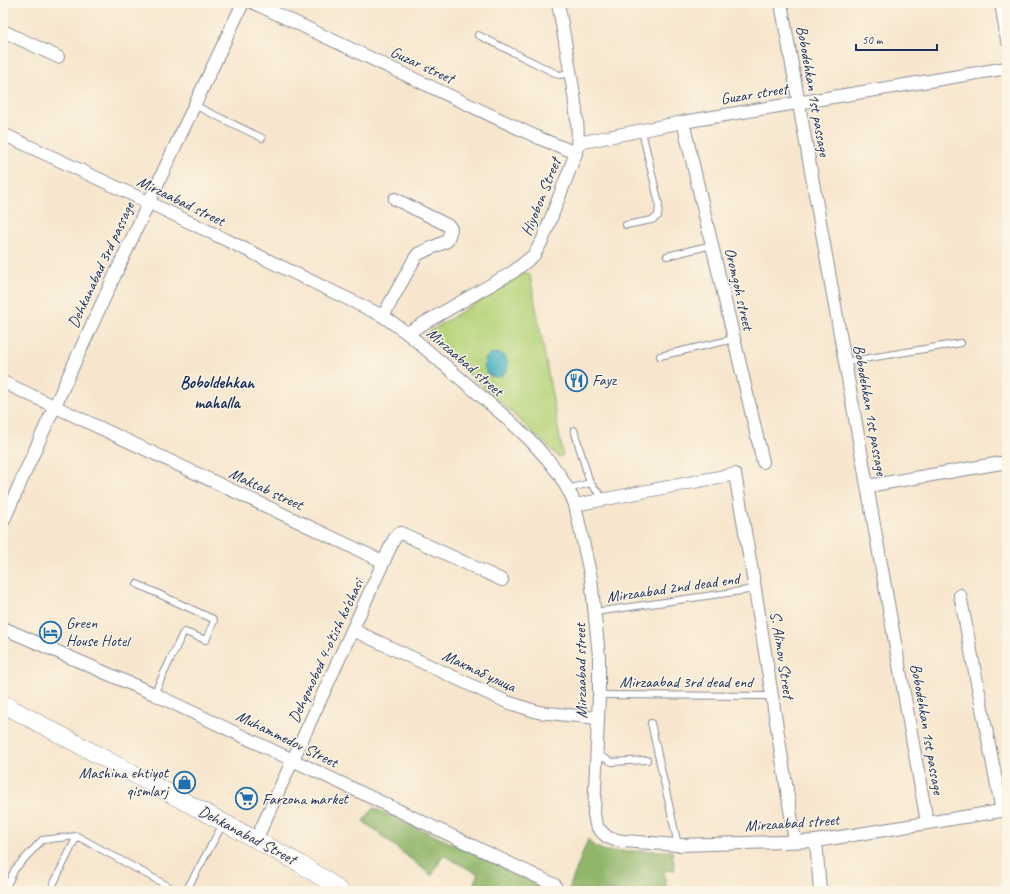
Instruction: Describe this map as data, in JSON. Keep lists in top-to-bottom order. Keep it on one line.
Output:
{"streets":{"main road":["Dehkаnabad Street"],"street":["Guzar street","Bobodehkan 1st passage","Hiyobon Street","Mirzaаbаd street","Dehkanabad 3rd passage","Oromgoh street","Maktab street","Dehqonobod 4-o'tish ko'chasi","S. Alimov Street","Мактаб улица","Muhammedov Street","Mirzaabad street"],"lane":["Mirzaabad 2nd dead end","Mirzaаbаd 3rd dead end"]},"crossings":[["Guzar street","Bobodehkan 1st passage"],["Guzar street","Hiyobon Street"],["Guzar street","Oromgoh street"],["Bobodehkan 1st passage","Mirzaabad street"],["Hiyobon Street","Mirzaаbаd street"],["Mirzaаbаd street","Dehkanabad 3rd passage"],["Mirzaаbаd street","Mirzaabad 2nd dead end"],["Mirzaаbаd street","Мактаб улица"],["Mirzaаbаd street","Mirzaаbаd 3rd dead end"],["Mirzaаbаd street","Mirzaabad street"],["Dehkanabad 3rd passage","Maktab street"],["Maktab street","Dehqonobod 4-o'tish ko'chasi"],["Mirzaabad 2nd dead end","S. Alimov Street"],["Dehqonobod 4-o'tish ko'chasi","Мактаб улица"],["Dehqonobod 4-o'tish ko'chasi","Muhammedov Street"],["Dehqonobod 4-o'tish ko'chasi","Dehkаnabad Street"],["S. Alimov Street","Mirzaаbаd 3rd dead end"],["S. Alimov Street","Mirzaabad street"]],"districts":["Boboldehkan mahalla"],"places":{"restaurant":["Fayz"],"hotel":["Green House Hotel"],"shop":["Mashina ehtiyot qismlarj"],"supermarket":["Farzona market"]},"scale_bar":"50 m"}
